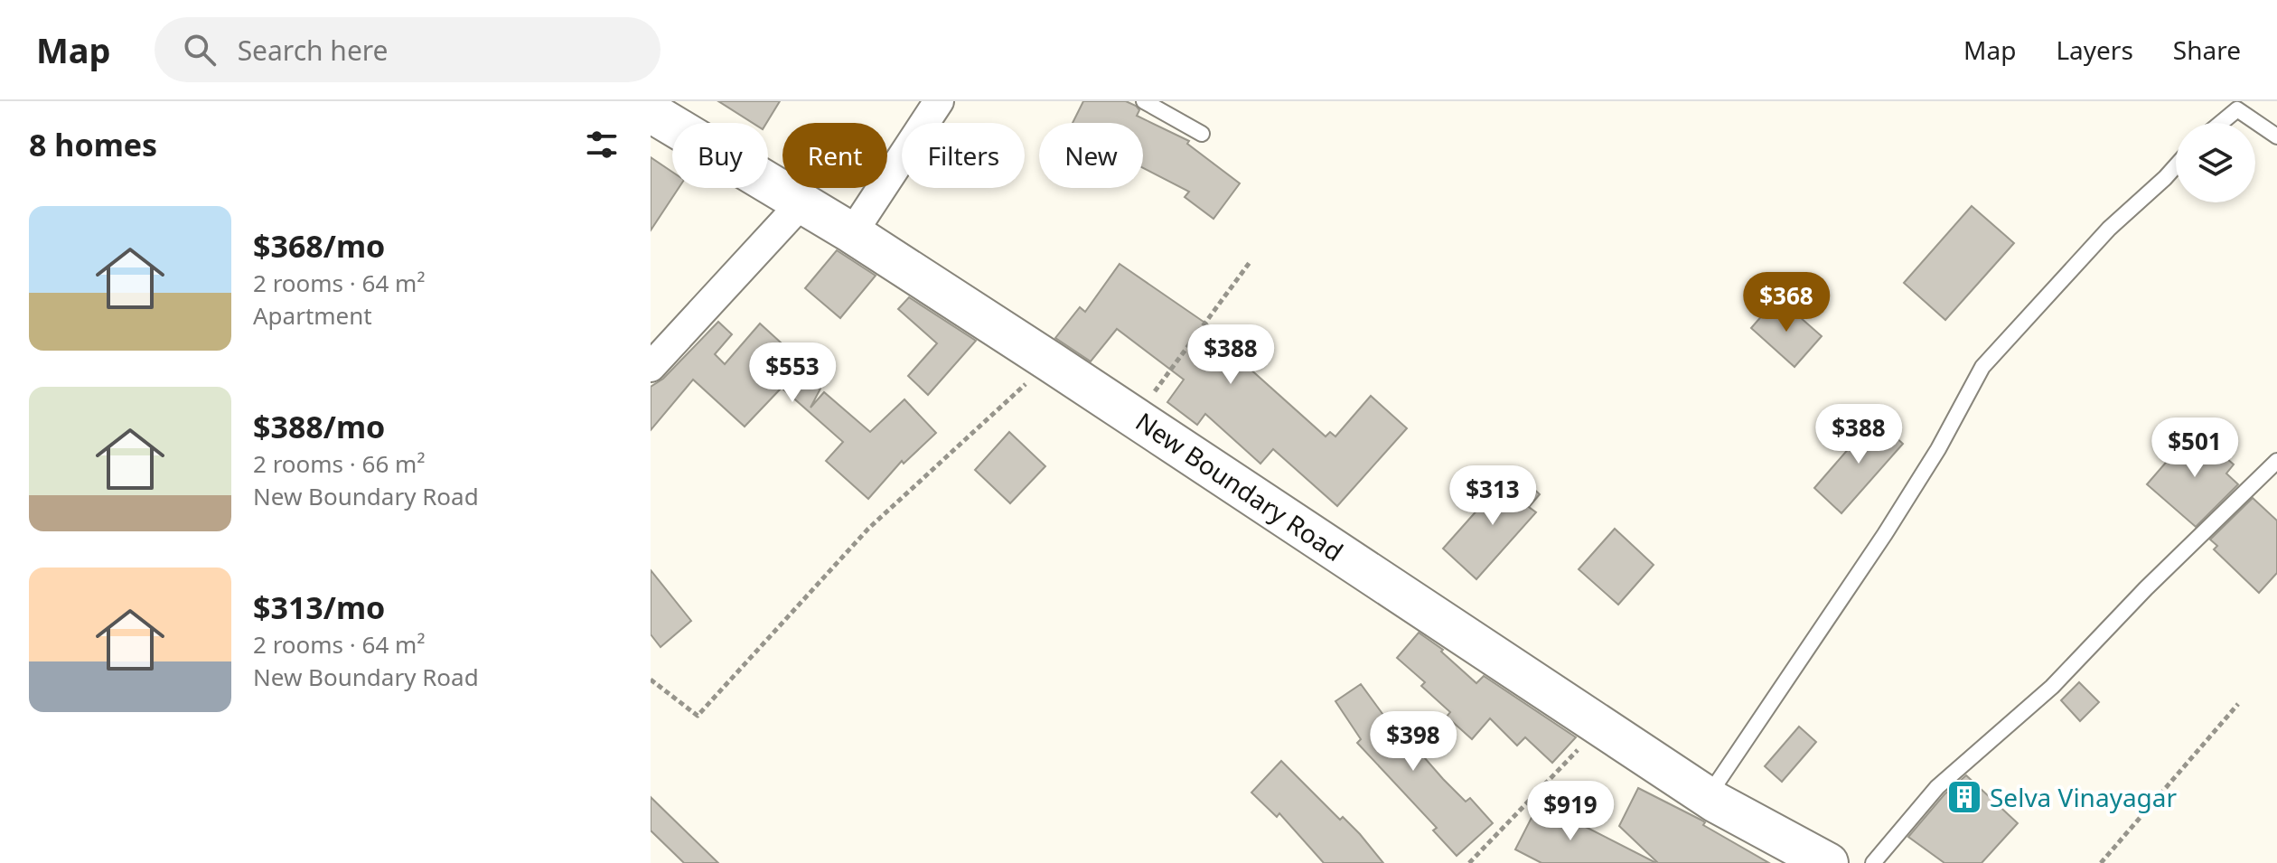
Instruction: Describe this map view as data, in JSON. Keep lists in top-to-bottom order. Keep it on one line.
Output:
{"streets":{"main road":["New Boundary Road"]},"places":{"building":["Selva Vinayagar"]},"page":{"header":"Map","search":"Search here","nav":["Map","Layers","Share"],"heading":"8 homes","chip":["Buy","Rent","Filters","New"],"list":[{"name":"$368/mo","note":"2 rooms · 64 m² · Apartment"},{"name":"$388/mo","note":"2 rooms · 66 m² · New Boundary Road"},{"name":"$313/mo","note":"2 rooms · 64 m² · New Boundary Road"}],"price":["$368","$388","$553","$388","$501","$313","$398","$919"]}}
